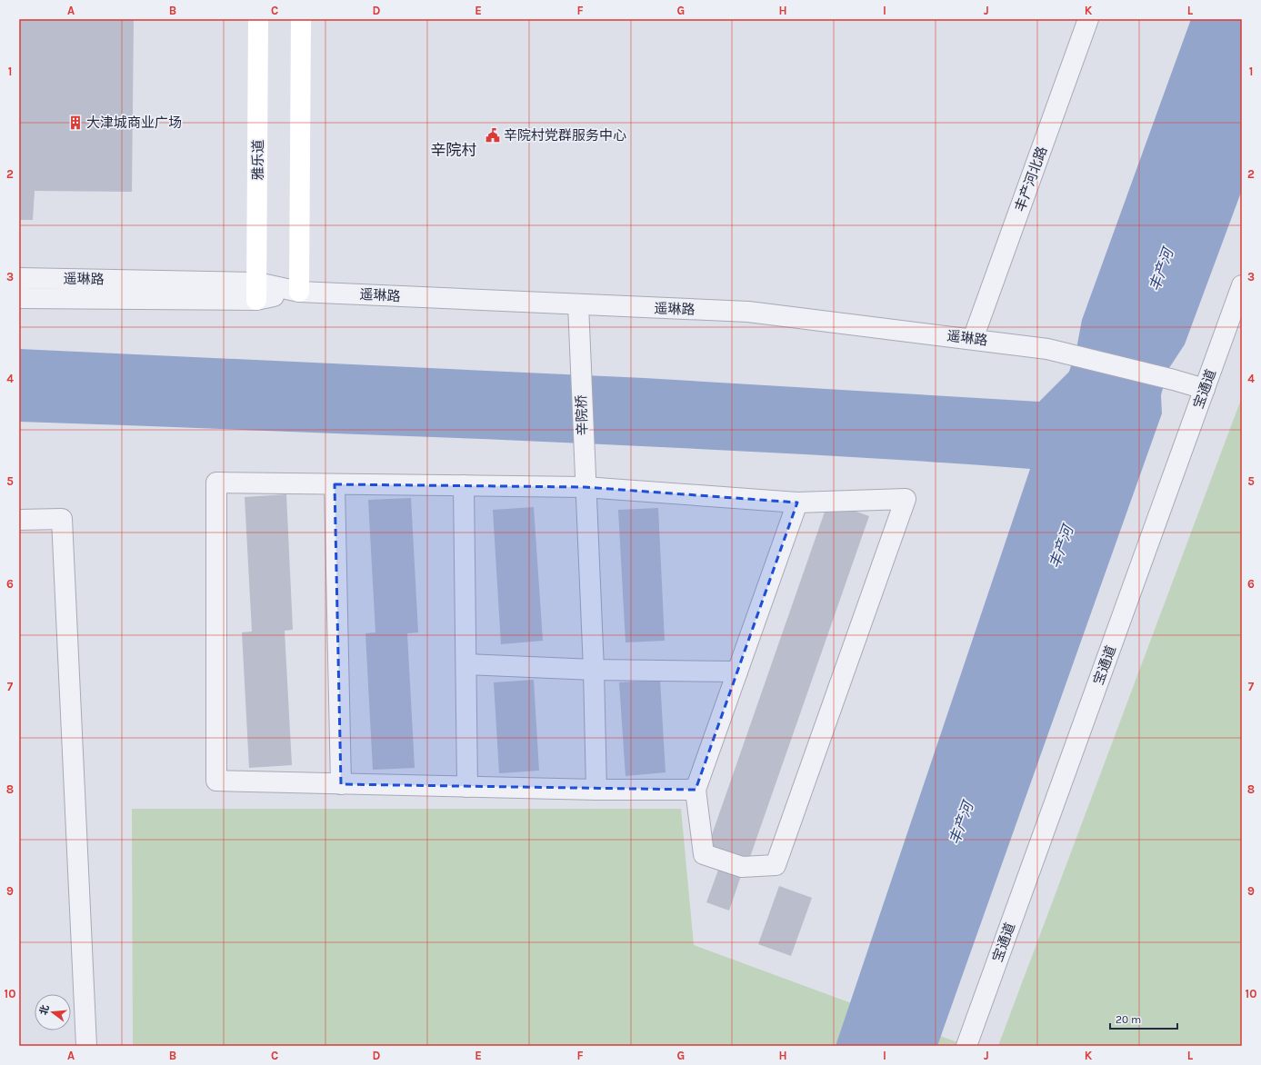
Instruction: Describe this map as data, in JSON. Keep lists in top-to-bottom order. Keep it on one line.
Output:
{"streets":{"main road":["雅乐道"],"street":["丰产河北路","遥琳路","宝通道","辛院桥"]},"crossings":[["雅乐道","遥琳路"],["丰产河北路","遥琳路"],["遥琳路","宝通道"],["遥琳路","辛院桥"]],"districts":["辛院村"],"water":["丰产河"],"places":{"building":["大津城商业广场"],"public building":["辛院村党群服务中心"]},"scale_bar":"20 m","north":"left","grid":{"columns":["A","B","C","D","E","F","G","H","I","J","K","L"],"rows":["1","2","3","4","5","6","7","8","9","10"]}}
